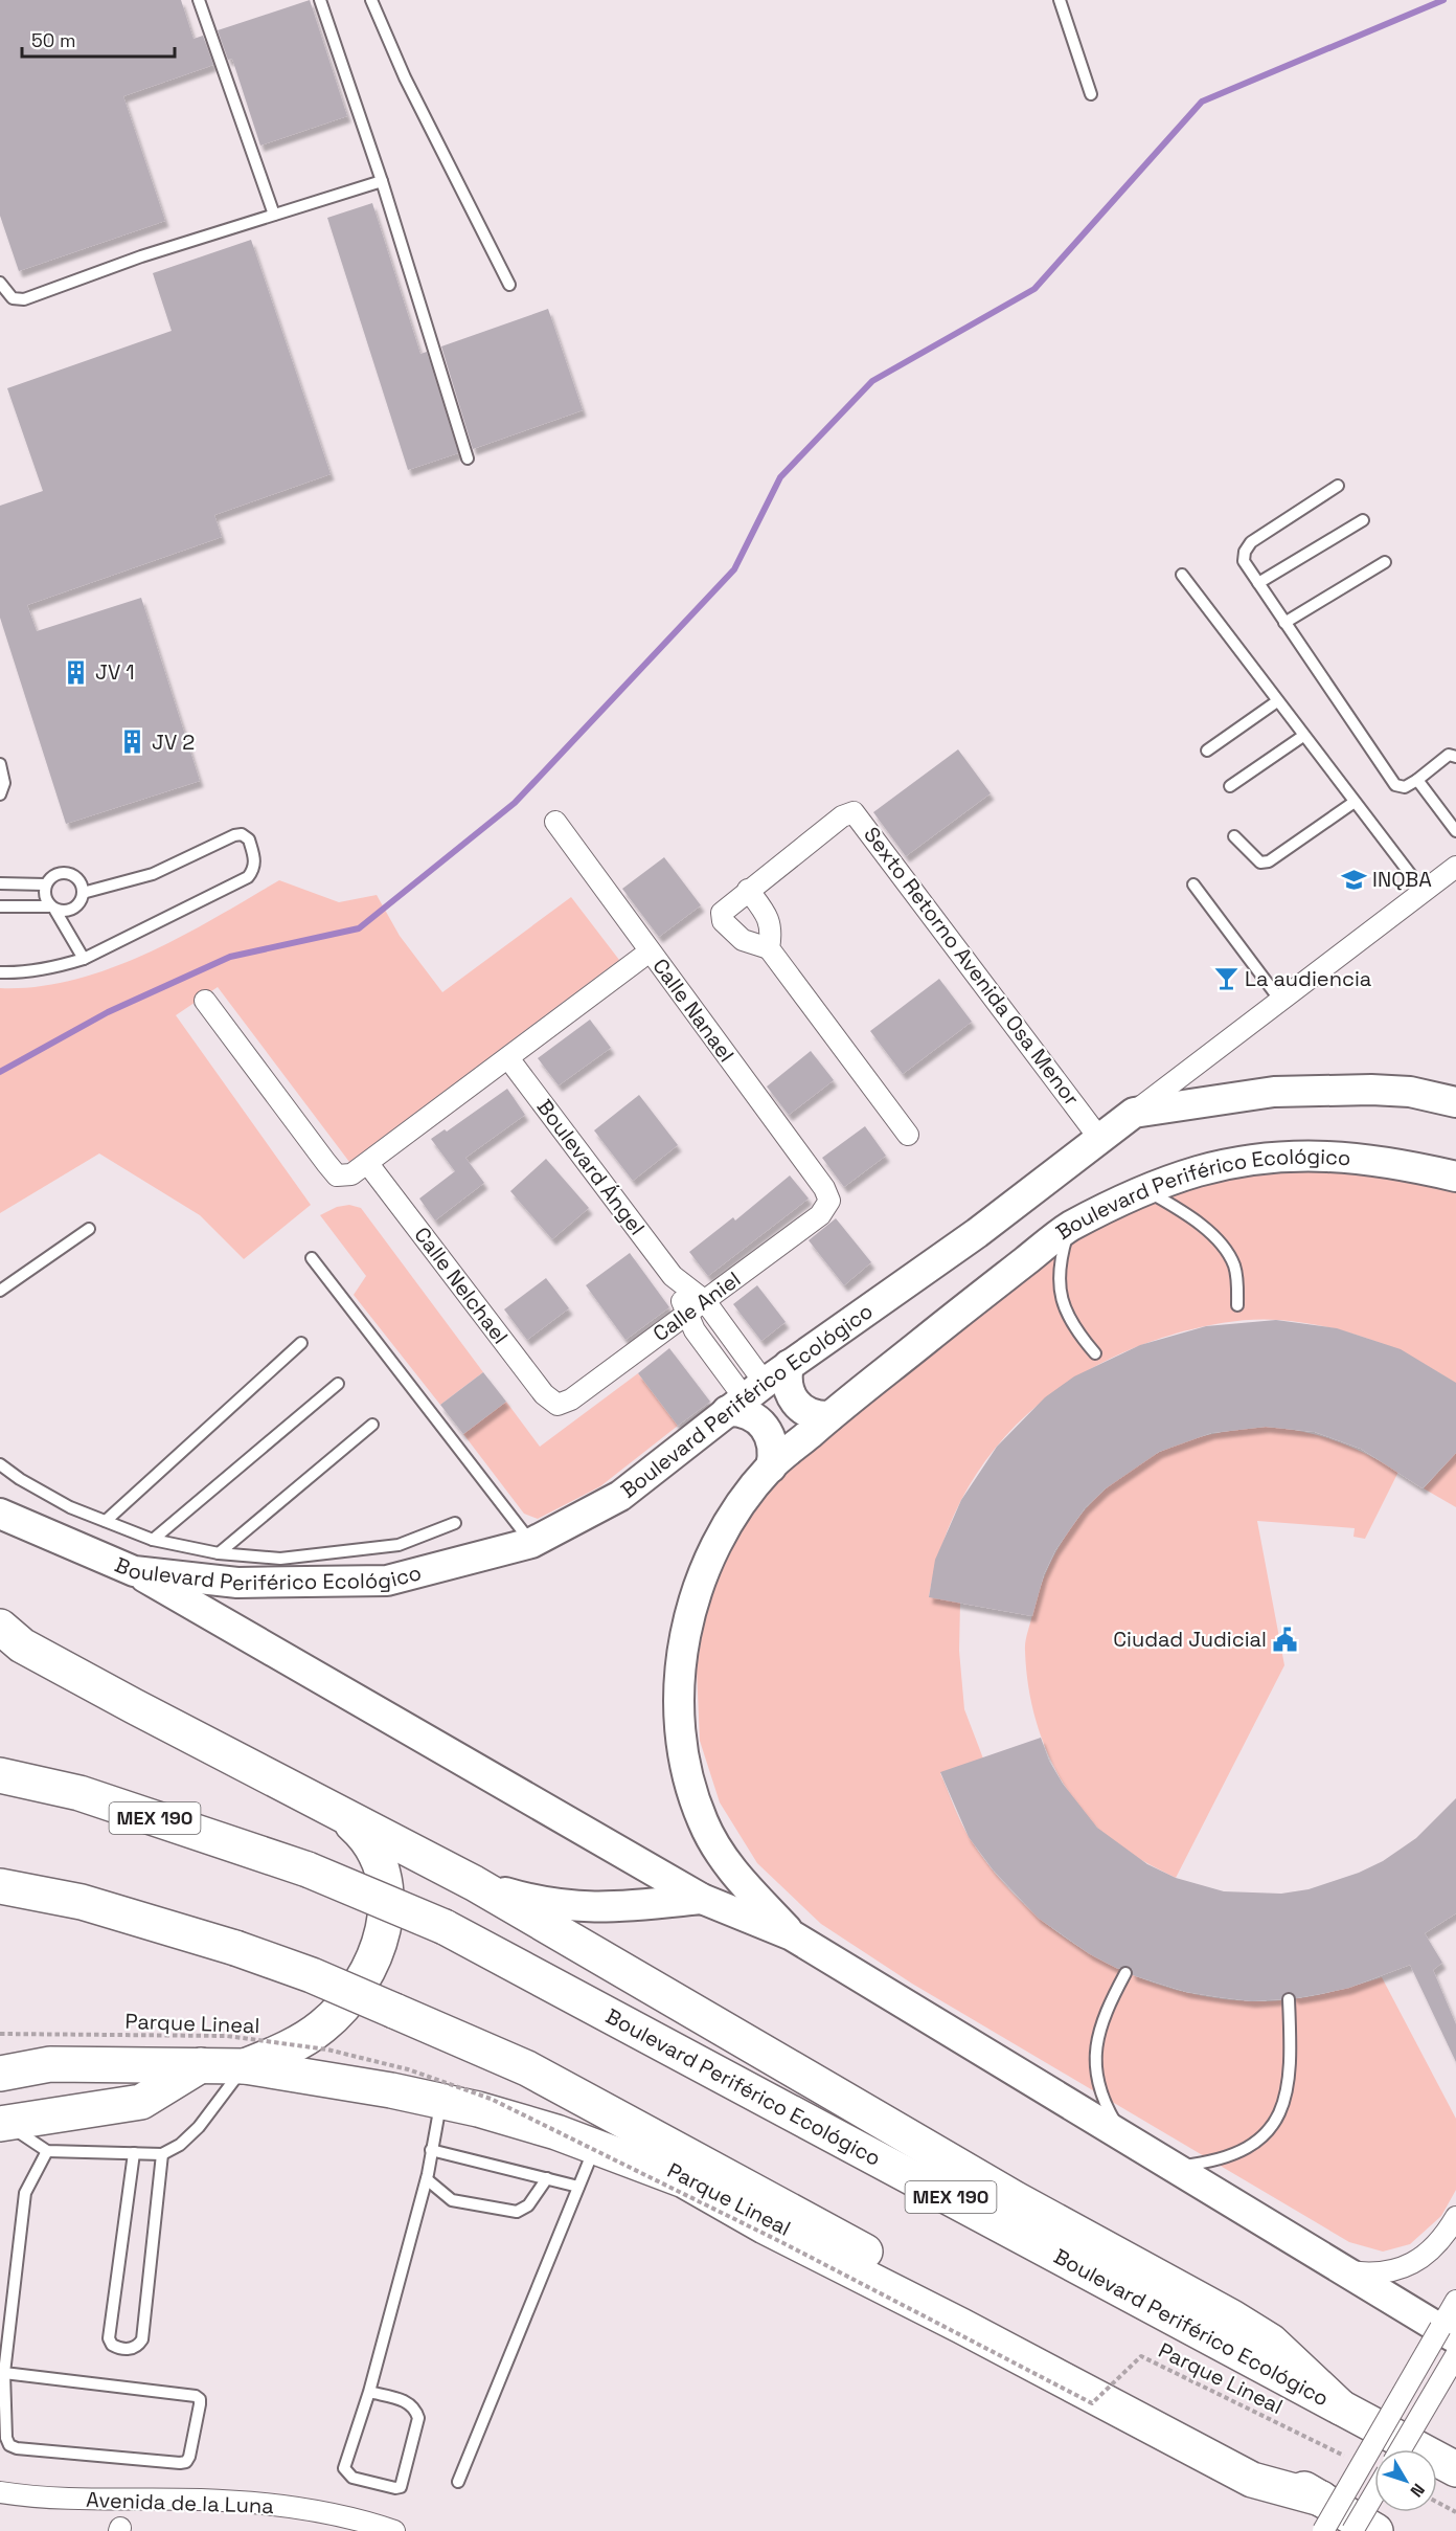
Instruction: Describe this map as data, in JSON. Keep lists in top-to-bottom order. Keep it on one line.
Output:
{"streets":{"highway":["Boulevard Periférico Ecológico","MEX 190"],"street":["Sexto Retorno Avenida Osa Menor","Calle Nanael","Boulevard Ángel","Calle Nelchael","Calle Aniel","Avenida de la Luna"],"path":["Parque Lineal"]},"crossings":[["Sexto Retorno Avenida Osa Menor","Boulevard Periférico Ecológico"],["Calle Nanael","Calle Aniel"],["Boulevard Ángel","Boulevard Periférico Ecológico"],["Boulevard Ángel","Calle Aniel"],["Calle Nelchael","Calle Aniel"]],"places":{"building":["JV 1","JV 2"],"school or university":["INQBA"],"bar":["La audiencia"],"public building":["Ciudad Judicial"]},"scale_bar":"50 m","north":"bottom right"}
